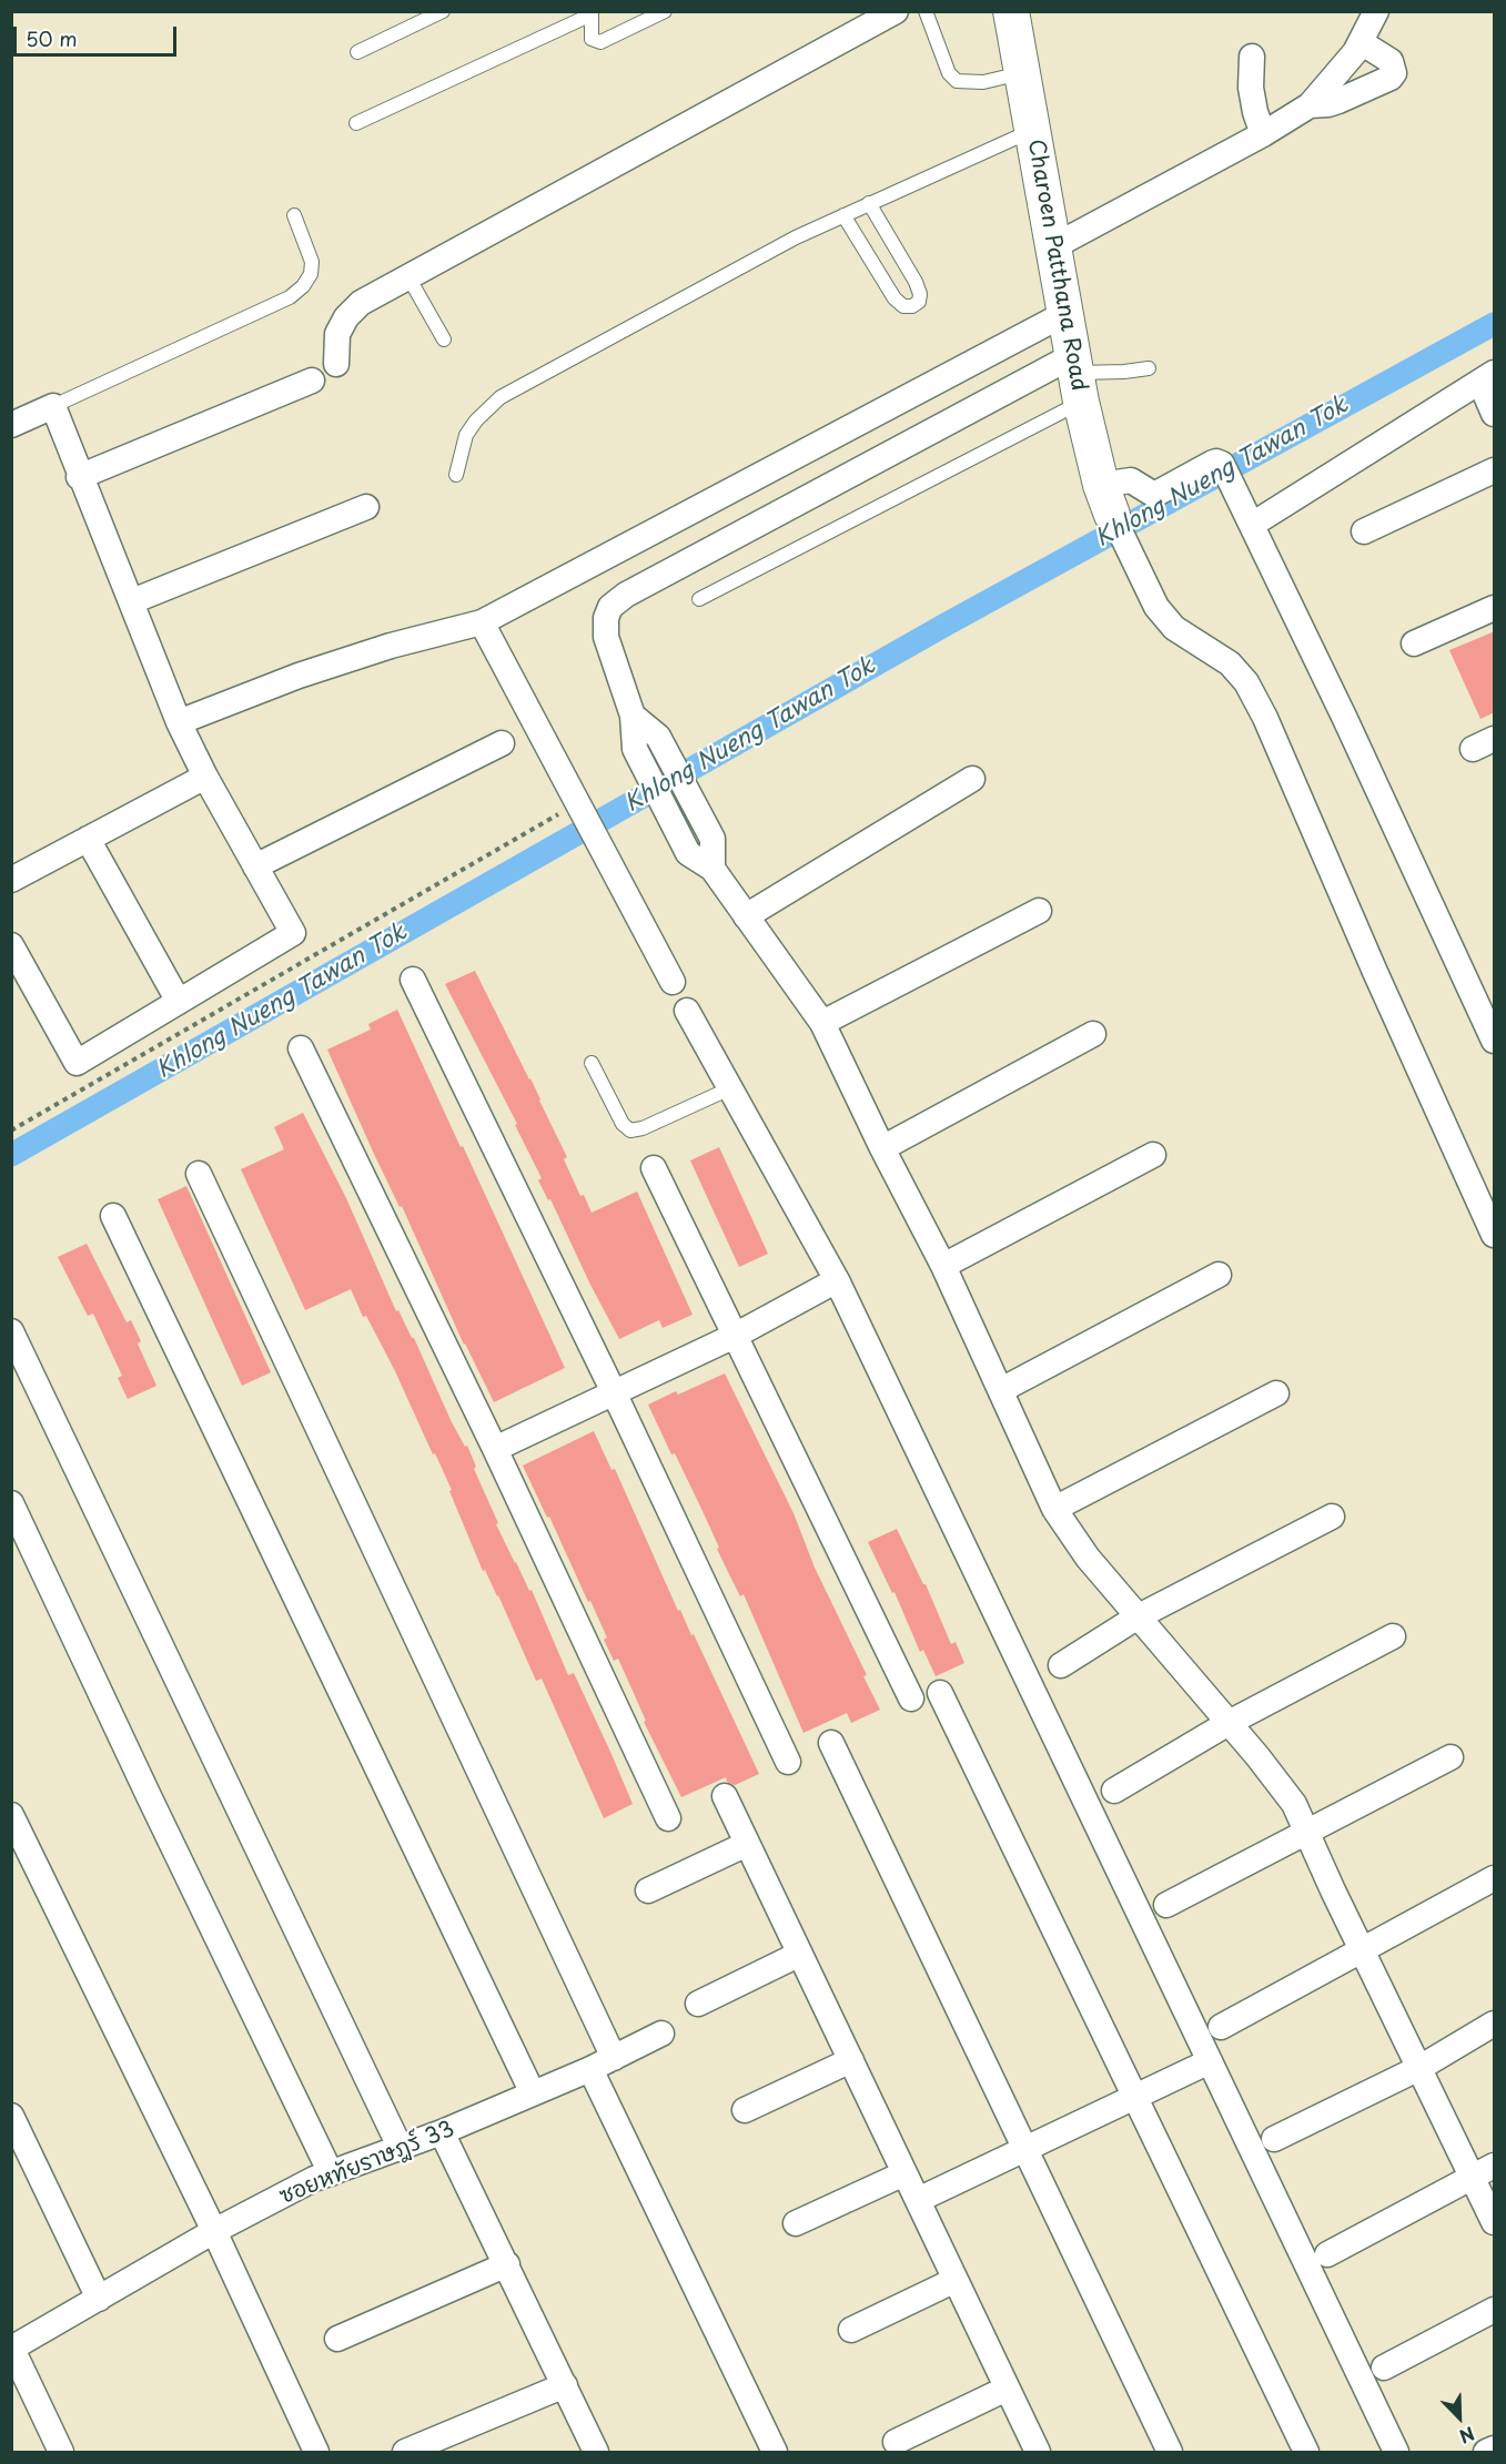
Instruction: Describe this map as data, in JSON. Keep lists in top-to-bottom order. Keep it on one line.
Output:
{"streets":{"street":["Charoen Patthana Road","ซอยหทัยราษฎร์ 33"]},"water":["Khlong Nueng Tawan Tok"],"scale_bar":"50 m","north":"bottom right"}
